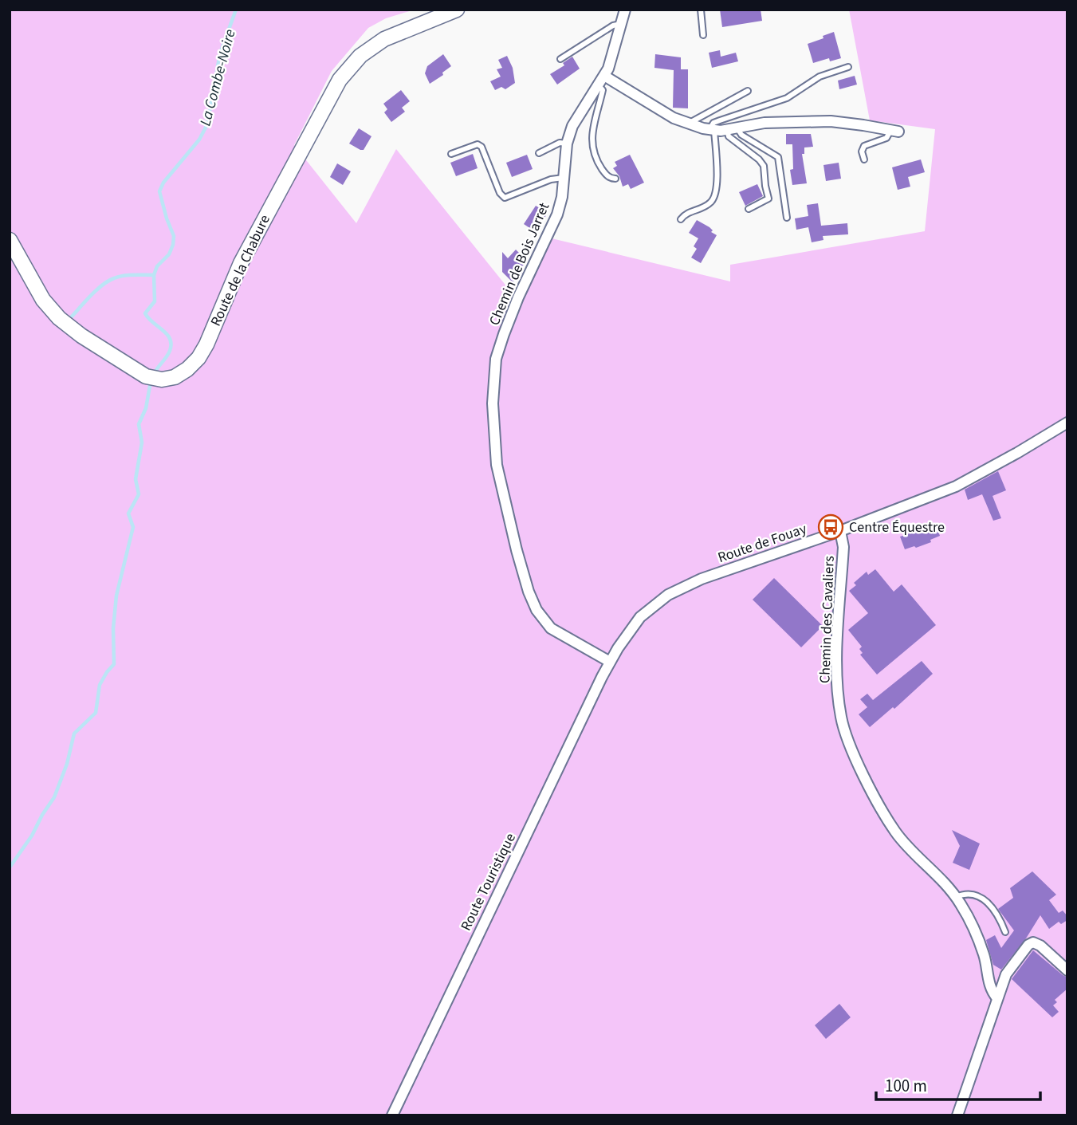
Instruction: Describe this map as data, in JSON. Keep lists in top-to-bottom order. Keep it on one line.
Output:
{"streets":{"main road":["Route de la Chabure"],"street":["Chemin de Bois Jarret","Route de Fouay","Chemin des Cavaliers","Route Touristique"]},"crossings":[["Chemin de Bois Jarret","Route de Fouay"],["Chemin de Bois Jarret","Route Touristique"],["Route de Fouay","Chemin des Cavaliers"],["Route de Fouay","Route Touristique"]],"water":["La Combe-Noire"],"places":{"bus stop":["Centre Équestre"]},"scale_bar":"100 m"}
